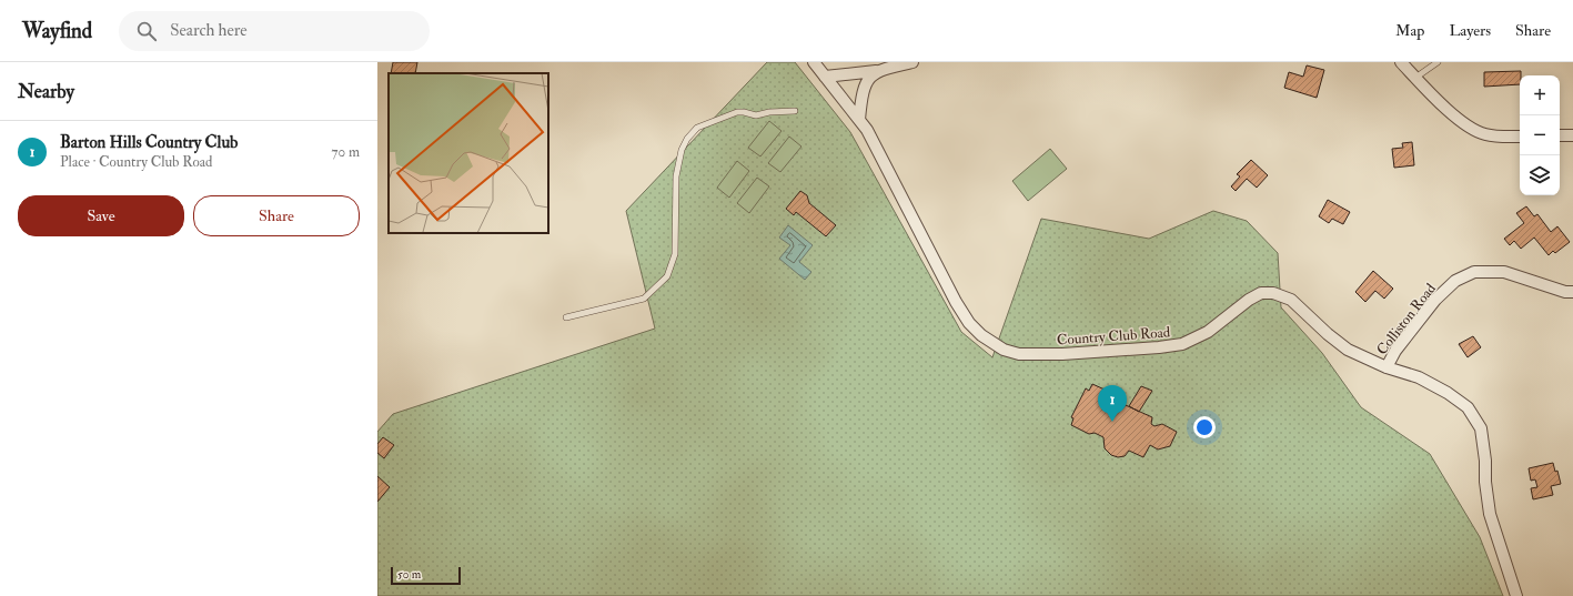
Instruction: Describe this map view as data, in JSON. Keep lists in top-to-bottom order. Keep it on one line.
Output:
{"streets":{"street":["Colliston Road","Country Club Road"]},"crossings":[["Colliston Road","Country Club Road"]],"scale_bar":"50 m","page":{"header":"Wayfind","search":"Search here","nav":["Map","Layers","Share"],"heading":"Nearby","map_buttons":["+","−"],"list":[{"mark":"1","name":"Barton Hills Country Club","note":"Place · Country Club Road","value":"70 m"}],"buttons":["Save","Share"],"pins":"1","scale":"50 m"}}
